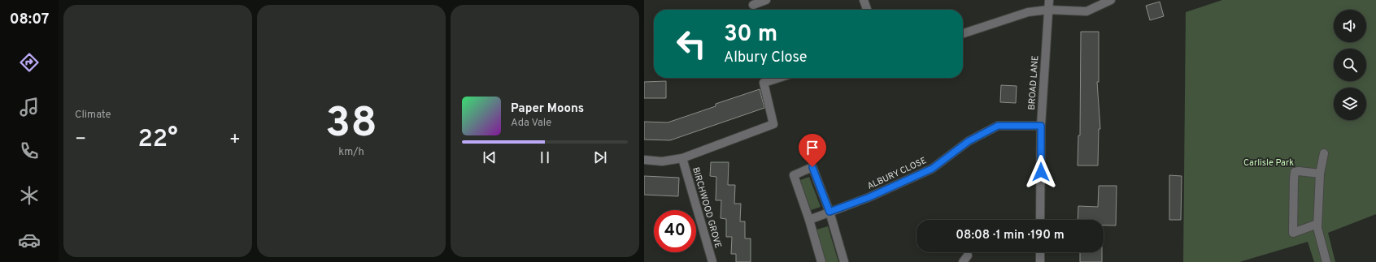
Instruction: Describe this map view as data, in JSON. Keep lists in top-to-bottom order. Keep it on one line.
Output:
{"streets":{"street":["BROAD LANE","ALBURY CLOSE","BIRCHWOOD GROVE"]},"crossings":[["BROAD LANE","ALBURY CLOSE"]],"parks":["Carlisle Park"],"page":{"tabs":"08:07","tile":["Climate",["38","km/h"]],"turn":["30 m","Albury Close"],"song":["Paper Moons","Ada Vale"],"heat":["−","22°","+"],"limit":"40","trip":"08:08 · 1 min · 190 m"}}
